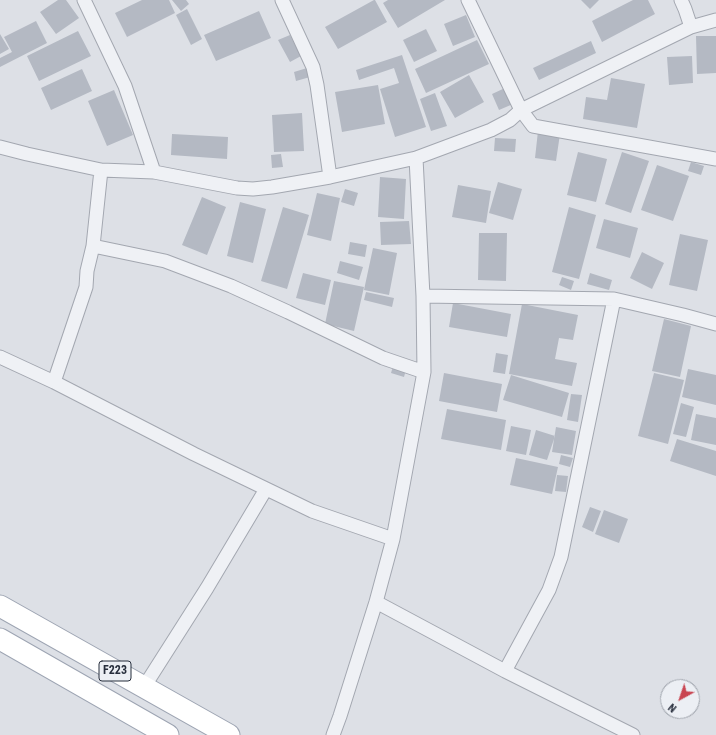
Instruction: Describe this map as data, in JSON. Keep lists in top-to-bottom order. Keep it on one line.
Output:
{"streets":{"main road":["F223"]},"north":"bottom left"}
